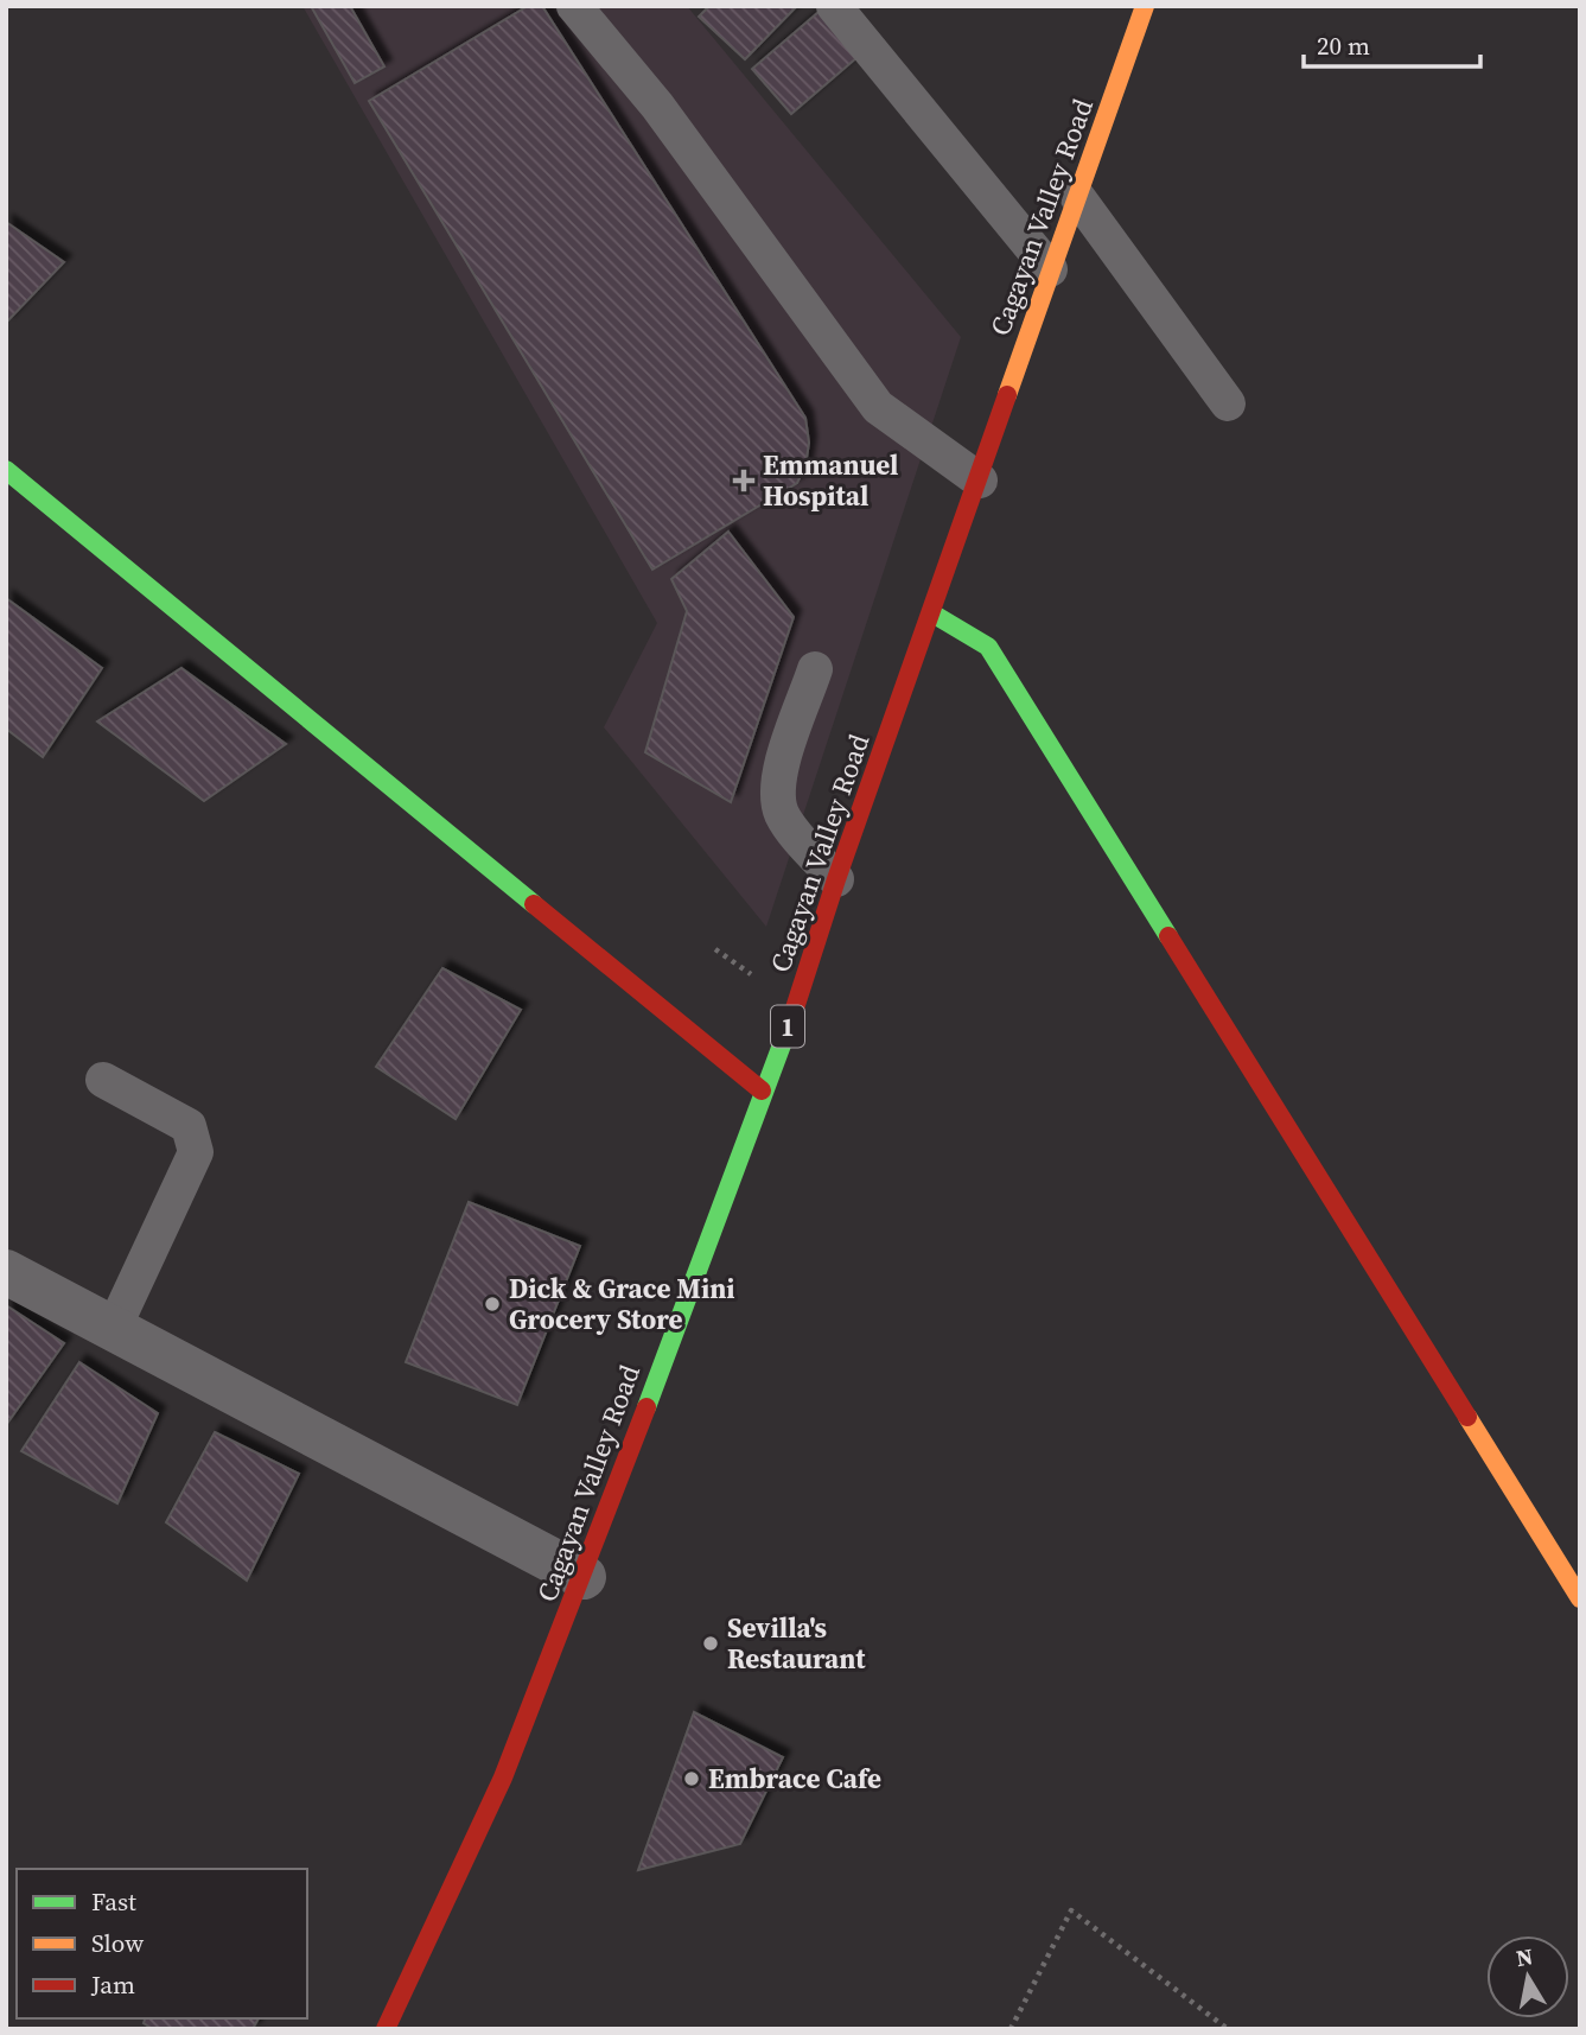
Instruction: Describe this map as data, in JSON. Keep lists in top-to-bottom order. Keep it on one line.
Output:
{"streets":{"main road":["Cagayan Valley Road","1"]},"places":{"health":["Emmanuel Hospital"],"other":["Dick & Grace Mini Grocery Store","Sevilla's Restaurant","Embrace Cafe"]},"legend":["Fast","Slow","Jam"],"scale_bar":"20 m","north":"top"}
